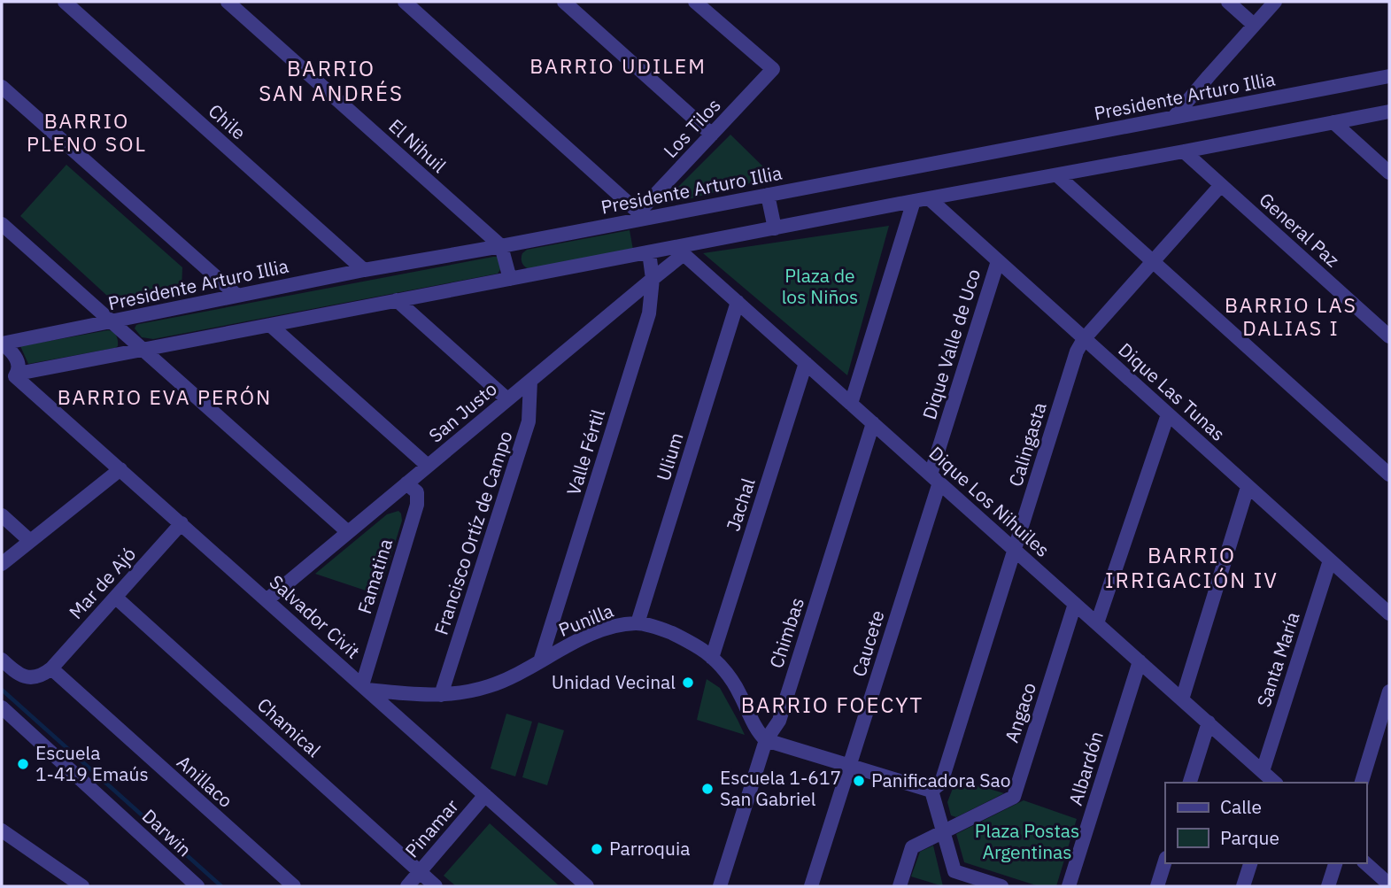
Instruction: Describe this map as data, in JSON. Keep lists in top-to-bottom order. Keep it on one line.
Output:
{"streets":{"street":["Presidente Arturo Illia","Chile","Los Tilos","El Nihuil","General Paz","Dique Valle de Uco","Dique Las Tunas","San Justo","Calingasta","Valle Fértil","Ulium","Dique Los Nihuiles","Jachal","Francisco Ortíz de Campo","Famatina","Mar de Ajó","Salvador Civit","Punilla","Chimbas","Caucete","Santa María","Angaco","Chamical","Albardón","Anillaco","Pinamar","Darwin"]},"crossings":[["Presidente Arturo Illia","Chile"],["Presidente Arturo Illia","Los Tilos"],["Presidente Arturo Illia","El Nihuil"],["General Paz","Calingasta"],["Dique Valle de Uco","Dique Las Tunas"],["Dique Valle de Uco","Dique Los Nihuiles"],["Dique Valle de Uco","Caucete"],["Dique Las Tunas","Calingasta"],["Dique Las Tunas","Santa María"],["San Justo","Valle Fértil"],["San Justo","Dique Los Nihuiles"],["San Justo","Francisco Ortíz de Campo"],["San Justo","Famatina"],["San Justo","Salvador Civit"],["Calingasta","Dique Los Nihuiles"],["Valle Fértil","Punilla"],["Ulium","Dique Los Nihuiles"],["Ulium","Punilla"],["Dique Los Nihuiles","Jachal"],["Dique Los Nihuiles","Chimbas"],["Dique Los Nihuiles","Caucete"],["Dique Los Nihuiles","Santa María"],["Dique Los Nihuiles","Angaco"],["Dique Los Nihuiles","Albardón"],["Jachal","Punilla"],["Francisco Ortíz de Campo","Punilla"],["Famatina","Salvador Civit"],["Famatina","Punilla"],["Mar de Ajó","Salvador Civit"],["Mar de Ajó","Chamical"],["Mar de Ajó","Anillaco"],["Salvador Civit","Punilla"],["Salvador Civit","Pinamar"],["Punilla","Chimbas"],["Chamical","Pinamar"]],"districts":["BARRIO UDILEM","BARRIO SAN ANDRÉS","BARRIO PLENO SOL","BARRIO LAS DALIAS I","BARRIO EVA PERÓN","BARRIO IRRIGACIÓN IV","BARRIO FOECYT"],"parks":["Plaza de los Niños","Plaza Postas Argentinas"],"places":["Unidad Vecinal","Escuela 1-419 Emaús","Panificadora Sao","Escuela 1-617 San Gabriel","Parroquia"],"legend":["Calle","Parque"]}
